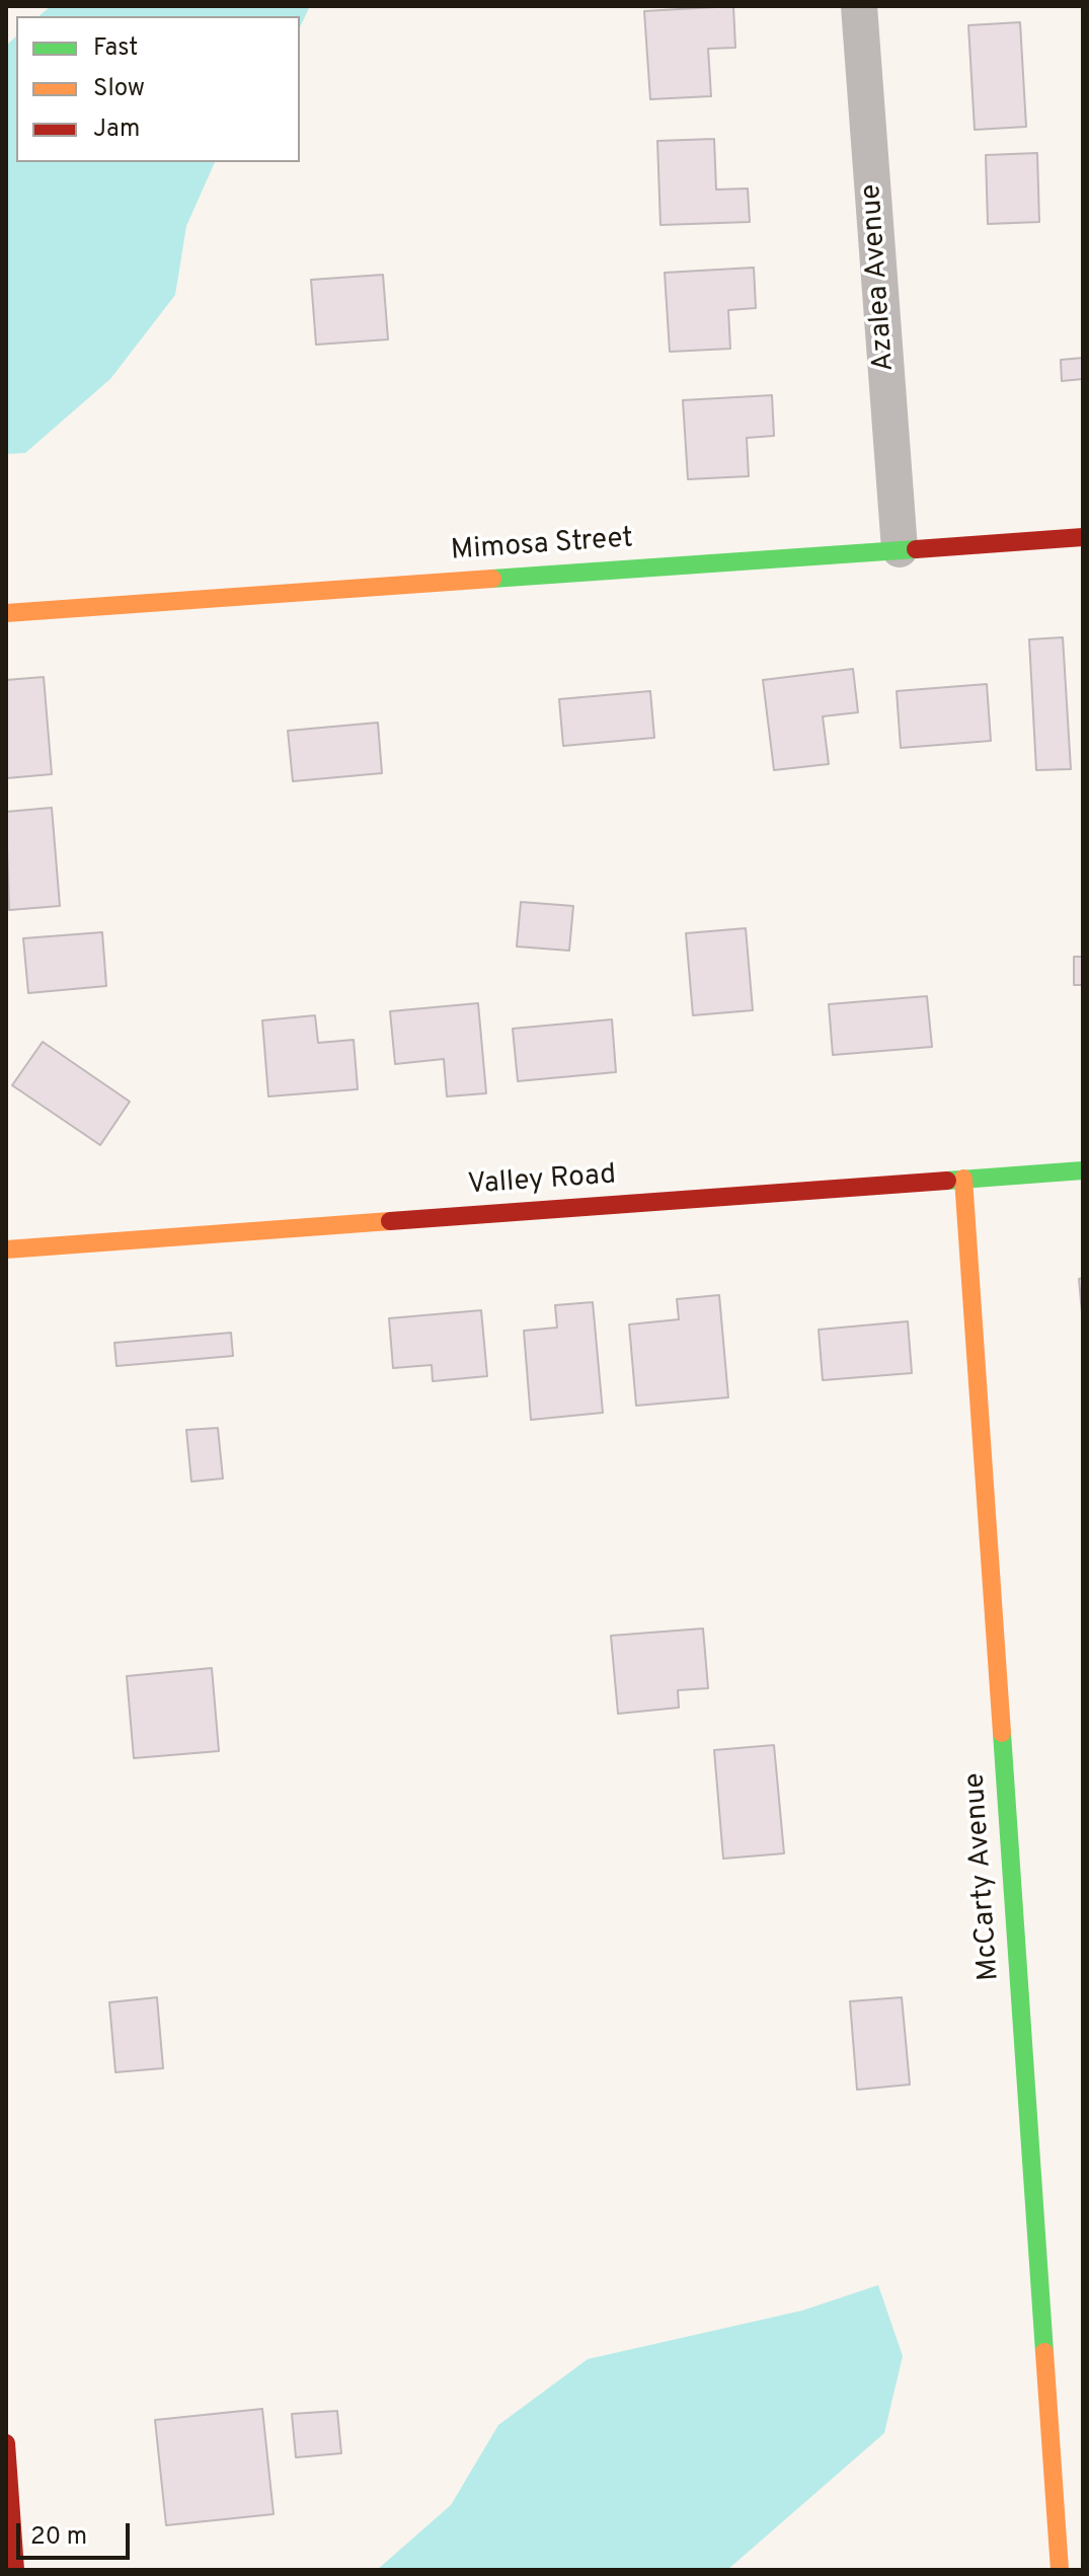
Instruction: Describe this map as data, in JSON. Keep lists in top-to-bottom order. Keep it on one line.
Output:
{"streets":{"street":["Azalea Avenue","Mimosa Street","Valley Road","McCarty Avenue"]},"crossings":[["Azalea Avenue","Mimosa Street"],["Valley Road","McCarty Avenue"]],"legend":["Fast","Slow","Jam"],"scale_bar":"20 m"}
